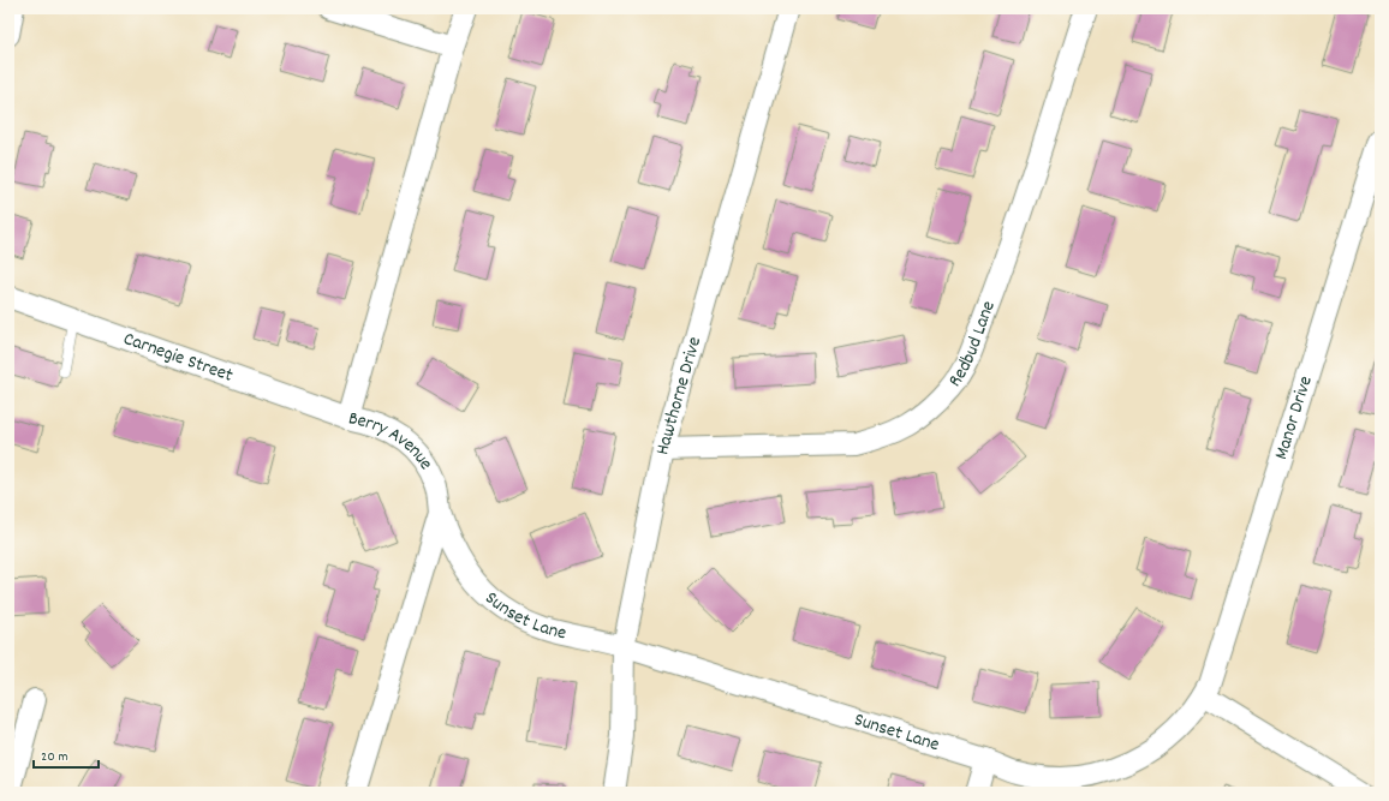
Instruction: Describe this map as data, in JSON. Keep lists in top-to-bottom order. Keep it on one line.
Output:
{"streets":{"street":["Redbud Lane","Carnegie Street","Hawthorne Drive","Manor Drive","Berry Avenue","Sunset Lane"]},"crossings":[["Redbud Lane","Hawthorne Drive"],["Carnegie Street","Berry Avenue"],["Hawthorne Drive","Sunset Lane"],["Manor Drive","Sunset Lane"],["Berry Avenue","Sunset Lane"]],"scale_bar":"20 m"}
